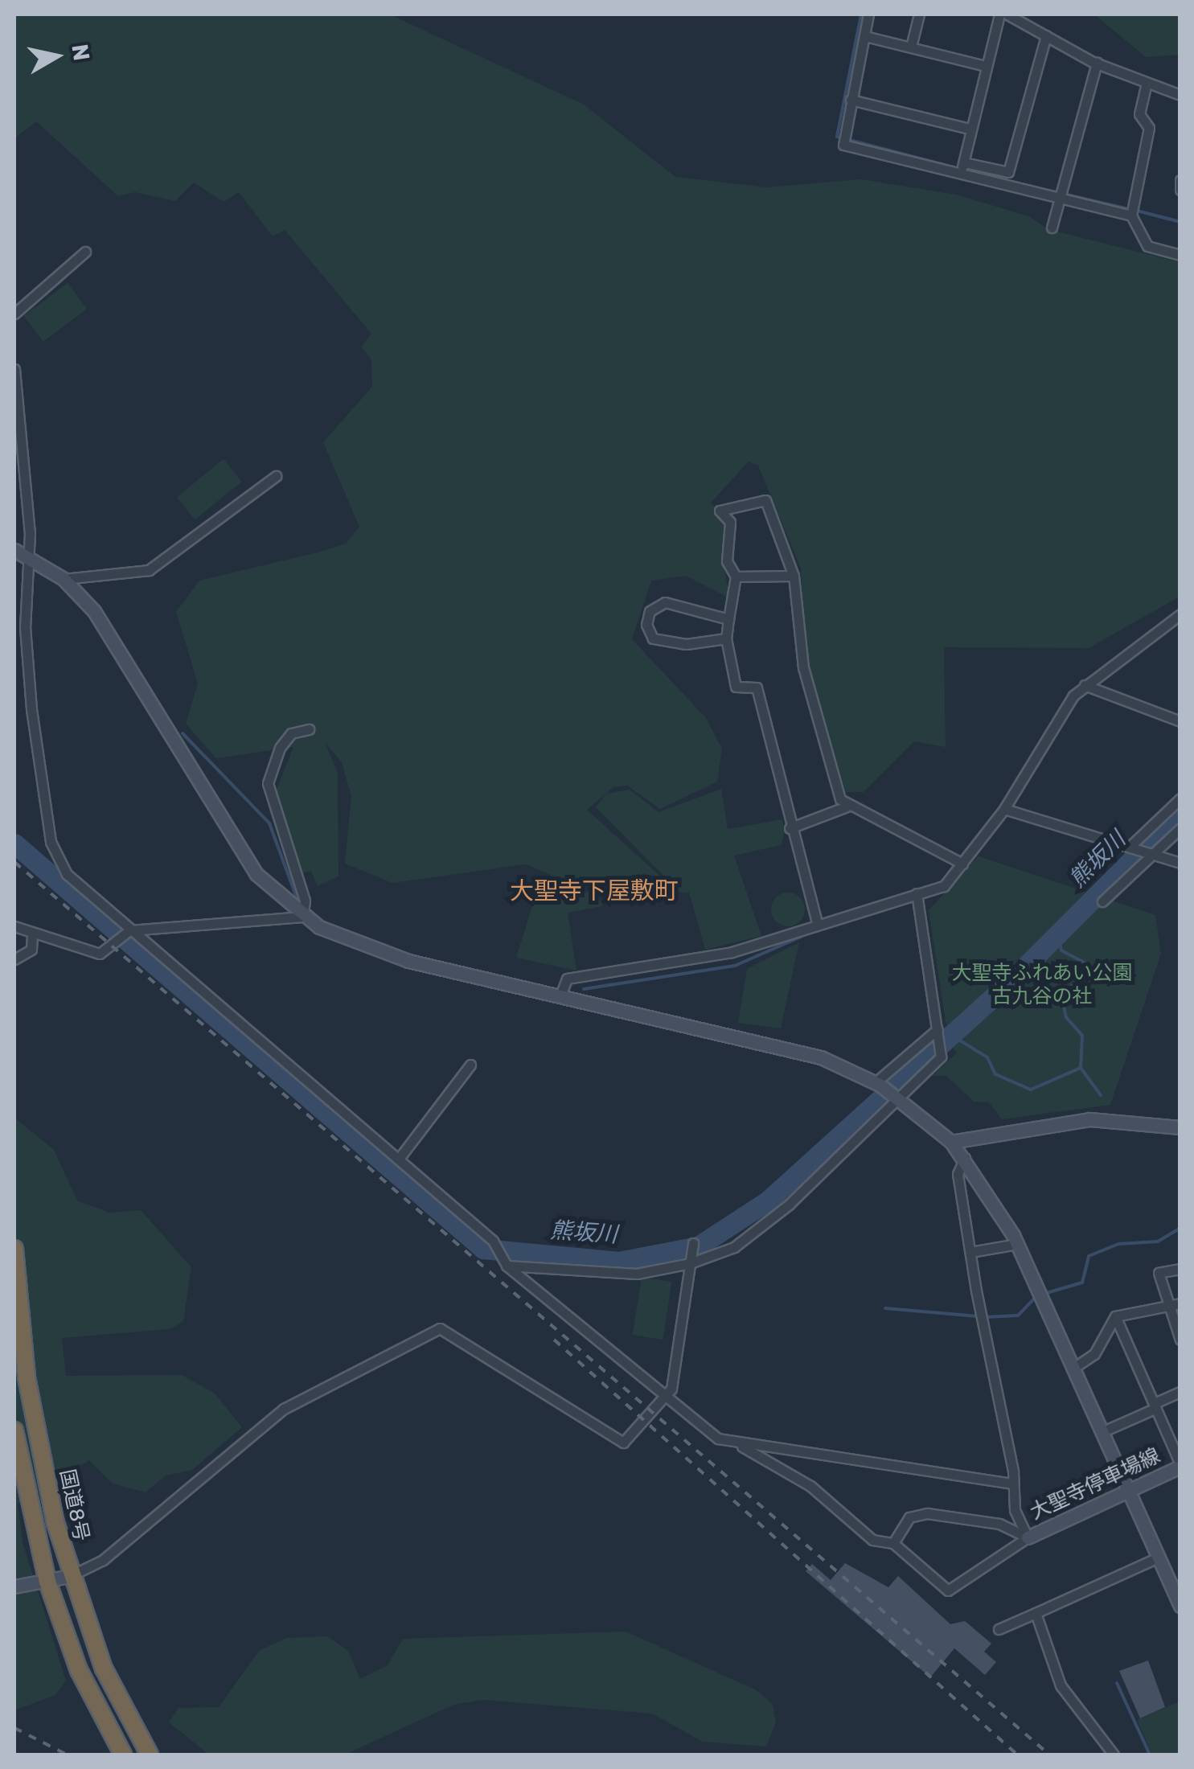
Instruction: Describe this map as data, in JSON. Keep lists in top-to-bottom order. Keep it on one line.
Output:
{"streets":{"highway":["国道8号"],"street":["大聖寺停車場線"]},"districts":["大聖寺下屋敷町"],"water":["熊坂川"],"parks":["大聖寺ふれあい公園 古九谷の社"],"north":"right"}
